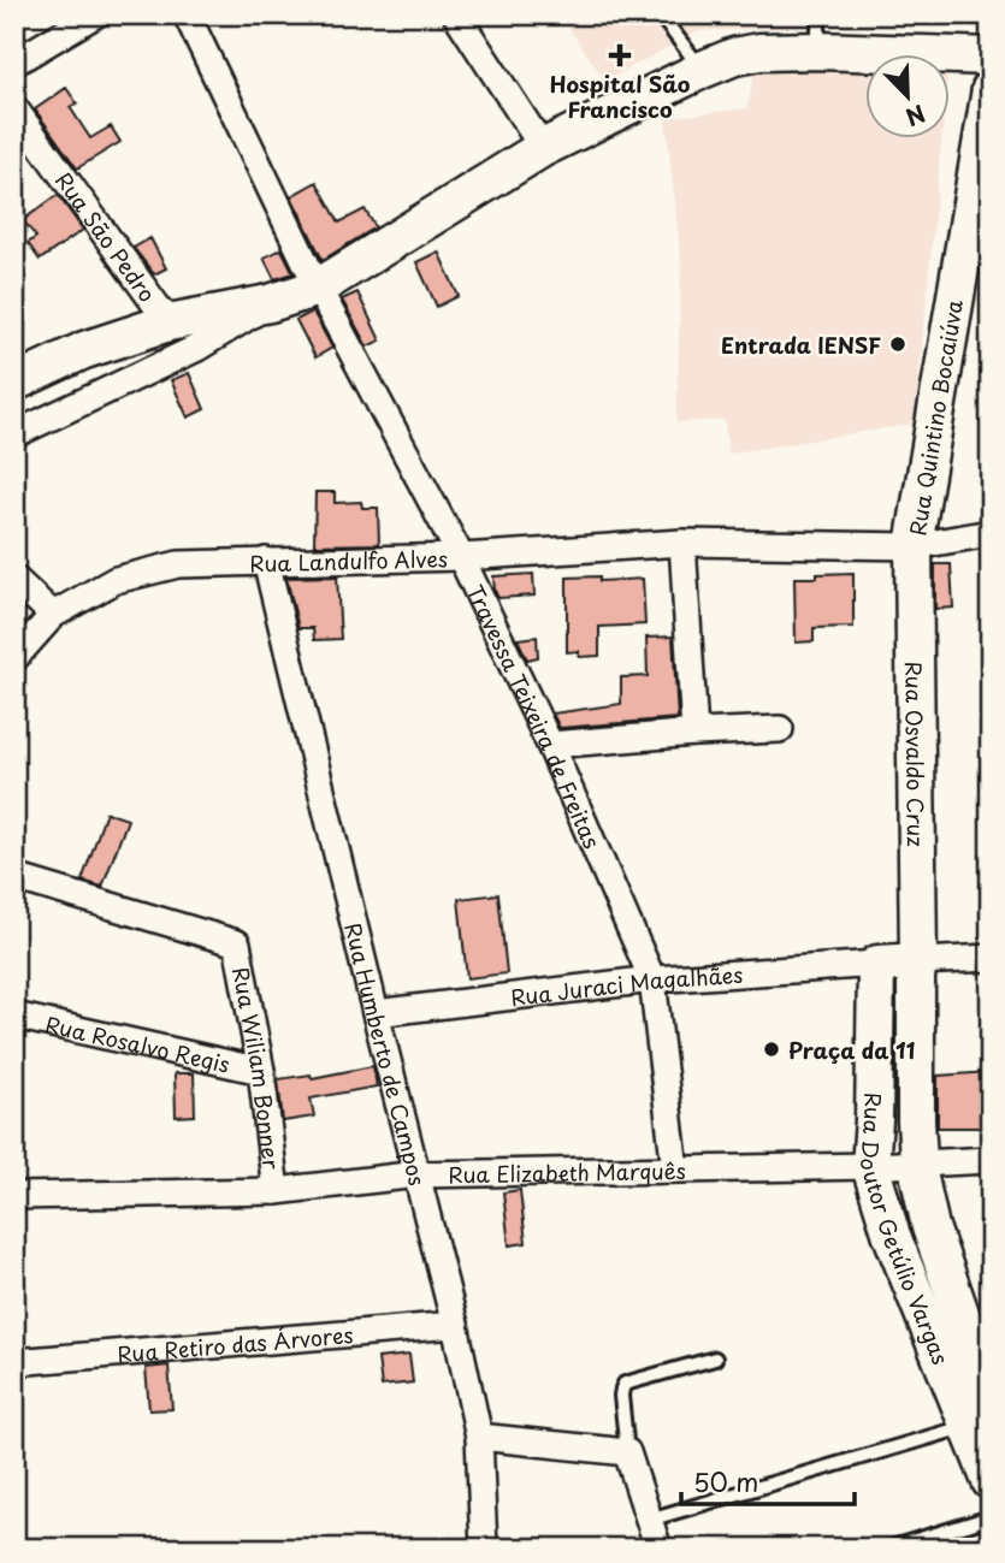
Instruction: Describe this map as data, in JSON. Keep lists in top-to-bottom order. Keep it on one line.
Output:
{"streets":{"main road":["Rua Quintino Bocaiúva","Rua Osvaldo Cruz","Rua Doutor Getúlio Vargas"],"street":["Rua São Pedro","Rua Landulfo Alves","Travessa Teixeira de Freitas","Rua Juraci Magalhães","Rua Rosalvo Regis","Rua Humberto de Campos","Rua Wiliam Bonner","Rua Elizabeth Marquês","Rua Retiro das Árvores"]},"crossings":[["Rua Quintino Bocaiúva","Rua Landulfo Alves"],["Rua Quintino Bocaiúva","Rua Osvaldo Cruz"],["Rua Landulfo Alves","Travessa Teixeira de Freitas"],["Rua Landulfo Alves","Rua Osvaldo Cruz"],["Rua Landulfo Alves","Rua Humberto de Campos"],["Travessa Teixeira de Freitas","Rua Juraci Magalhães"],["Travessa Teixeira de Freitas","Rua Elizabeth Marquês"],["Rua Osvaldo Cruz","Rua Doutor Getúlio Vargas"],["Rua Juraci Magalhães","Rua Humberto de Campos"],["Rua Juraci Magalhães","Rua Doutor Getúlio Vargas"],["Rua Rosalvo Regis","Rua Wiliam Bonner"],["Rua Humberto de Campos","Rua Elizabeth Marquês"],["Rua Humberto de Campos","Rua Retiro das Árvores"],["Rua Wiliam Bonner","Rua Elizabeth Marquês"],["Rua Elizabeth Marquês","Rua Doutor Getúlio Vargas"]],"places":{"health":["Hospital São Francisco"],"other":["Entrada IENSF","Praça da 11"]},"scale_bar":"50 m","north":"bottom right"}
